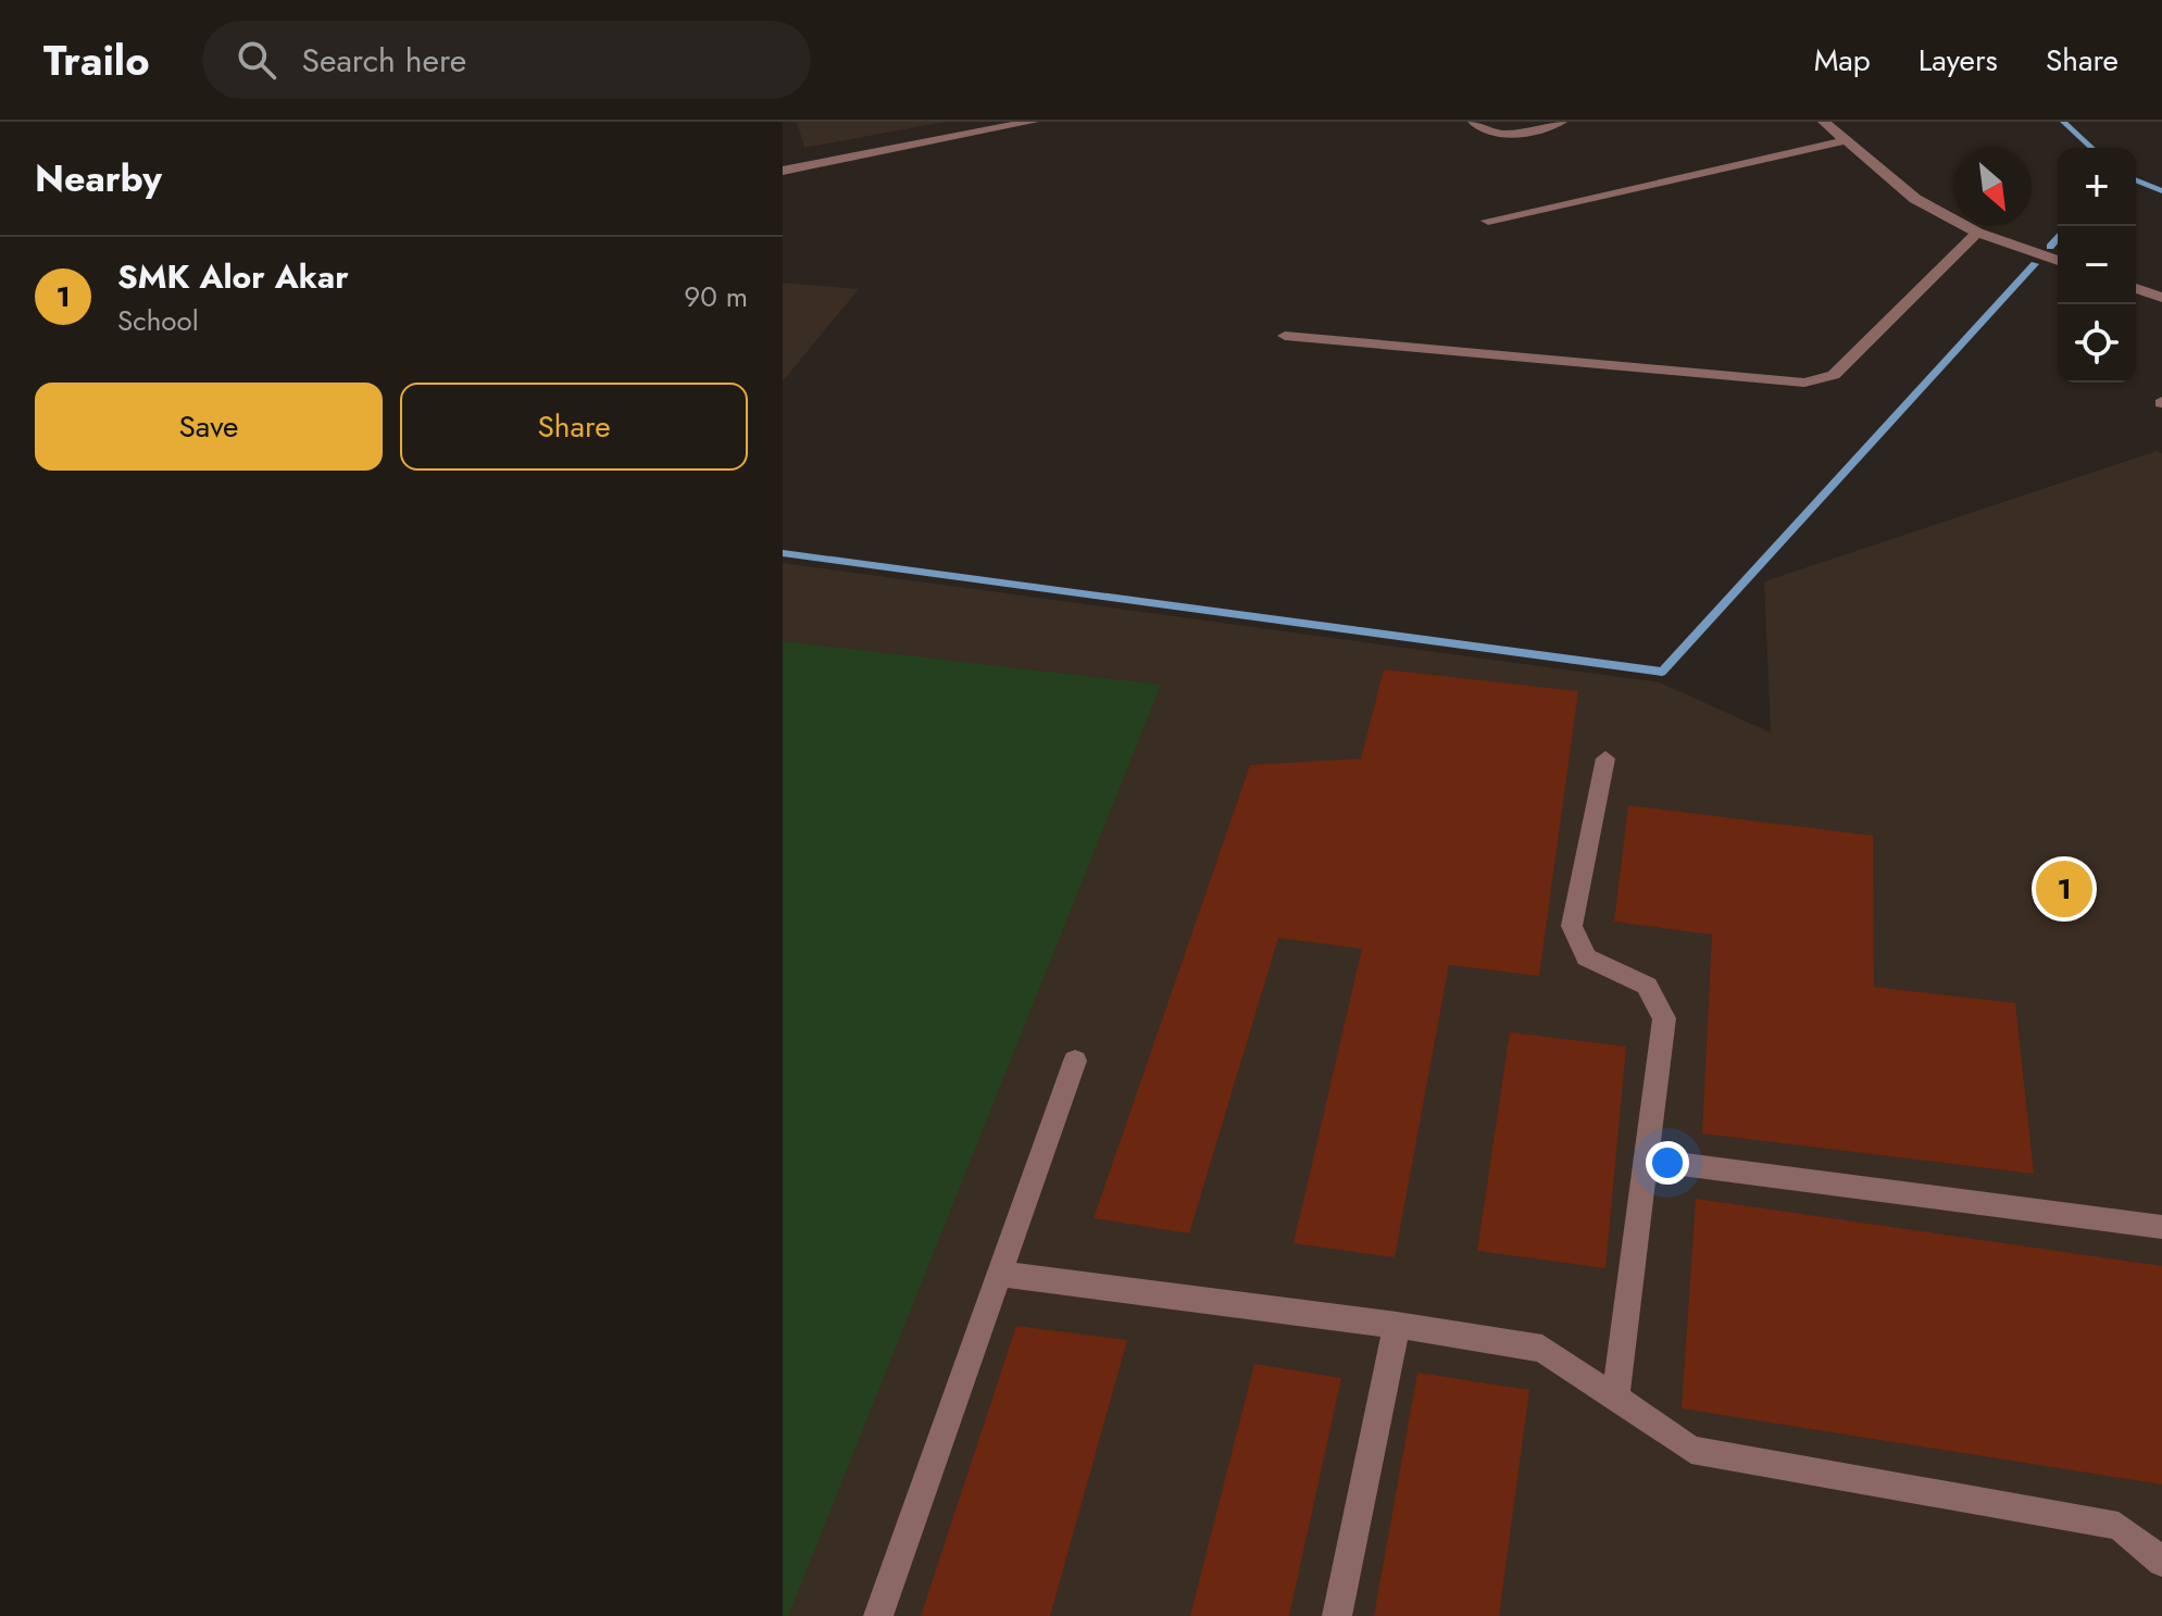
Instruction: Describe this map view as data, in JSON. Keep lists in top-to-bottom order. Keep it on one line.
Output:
{"north":"bottom right","page":{"header":"Trailo","search":"Search here","nav":["Map","Layers","Share"],"heading":"Nearby","map_buttons":["+","−"],"list":[{"mark":"1","name":"SMK Alor Akar","note":"School","value":"90 m"}],"buttons":["Save","Share"],"pins":"1"}}
